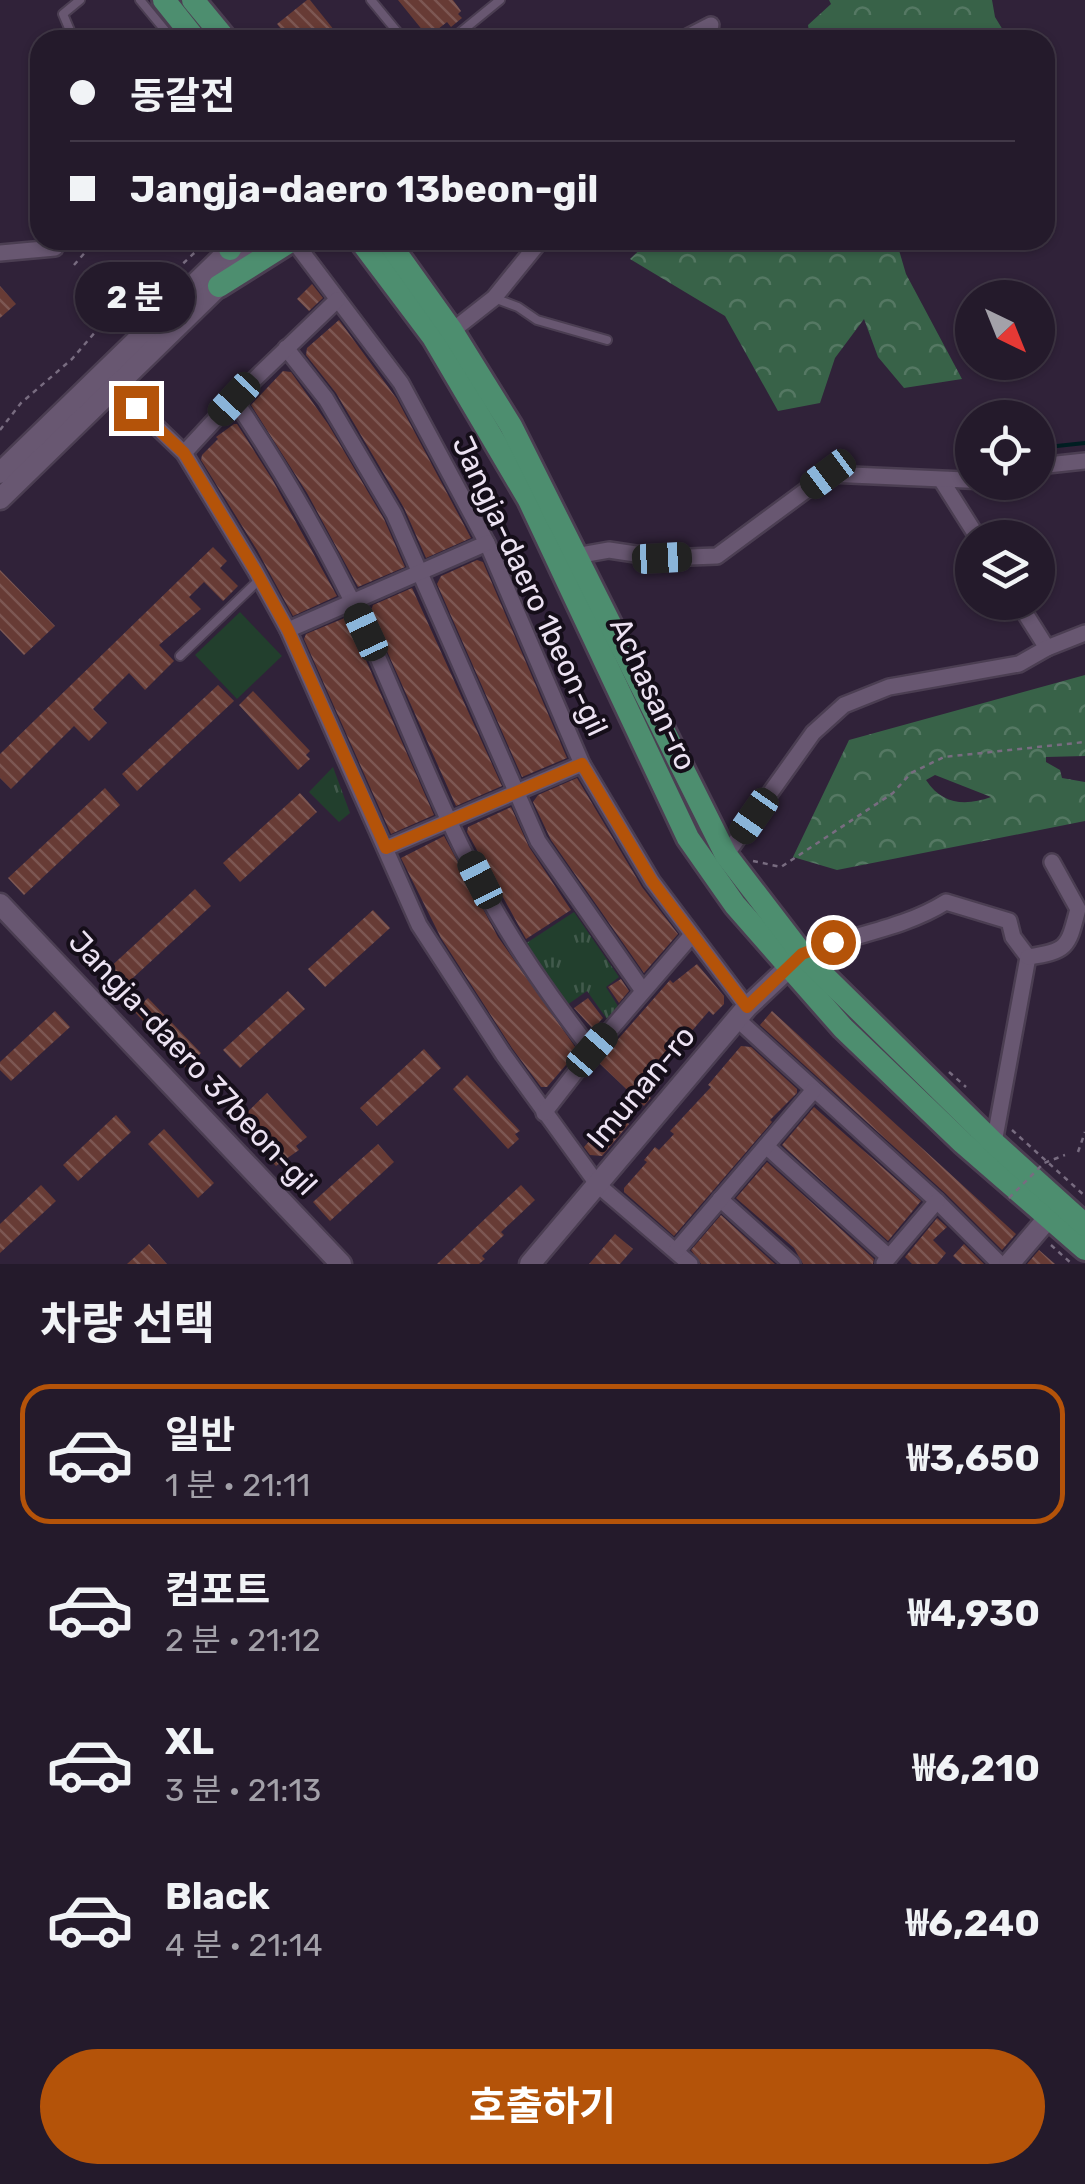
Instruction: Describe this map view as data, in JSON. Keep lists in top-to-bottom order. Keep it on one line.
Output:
{"streets":{"main road":["Achasan-ro"],"street":["Jangja-daero 1beon-gil","Jangja-daero 37beon-gil","Imunan-ro"]},"crossings":[["Jangja-daero 1beon-gil","Imunan-ro"],["Achasan-ro","Imunan-ro"]],"north":"bottom right","page":{"banner":["동갈전","Jangja-daero 13beon-gil"],"bubble":"2 분","heading":"차량 선택","list":[{"name":"일반","note":"1 분 · 21:11","value":"₩3,650"},{"name":"컴포트","note":"2 분 · 21:12","value":"₩4,930"},{"name":"XL","note":"3 분 · 21:13","value":"₩6,210"},{"name":"Black","note":"4 분 · 21:14","value":"₩6,240"}],"buttons":"호출하기"}}
